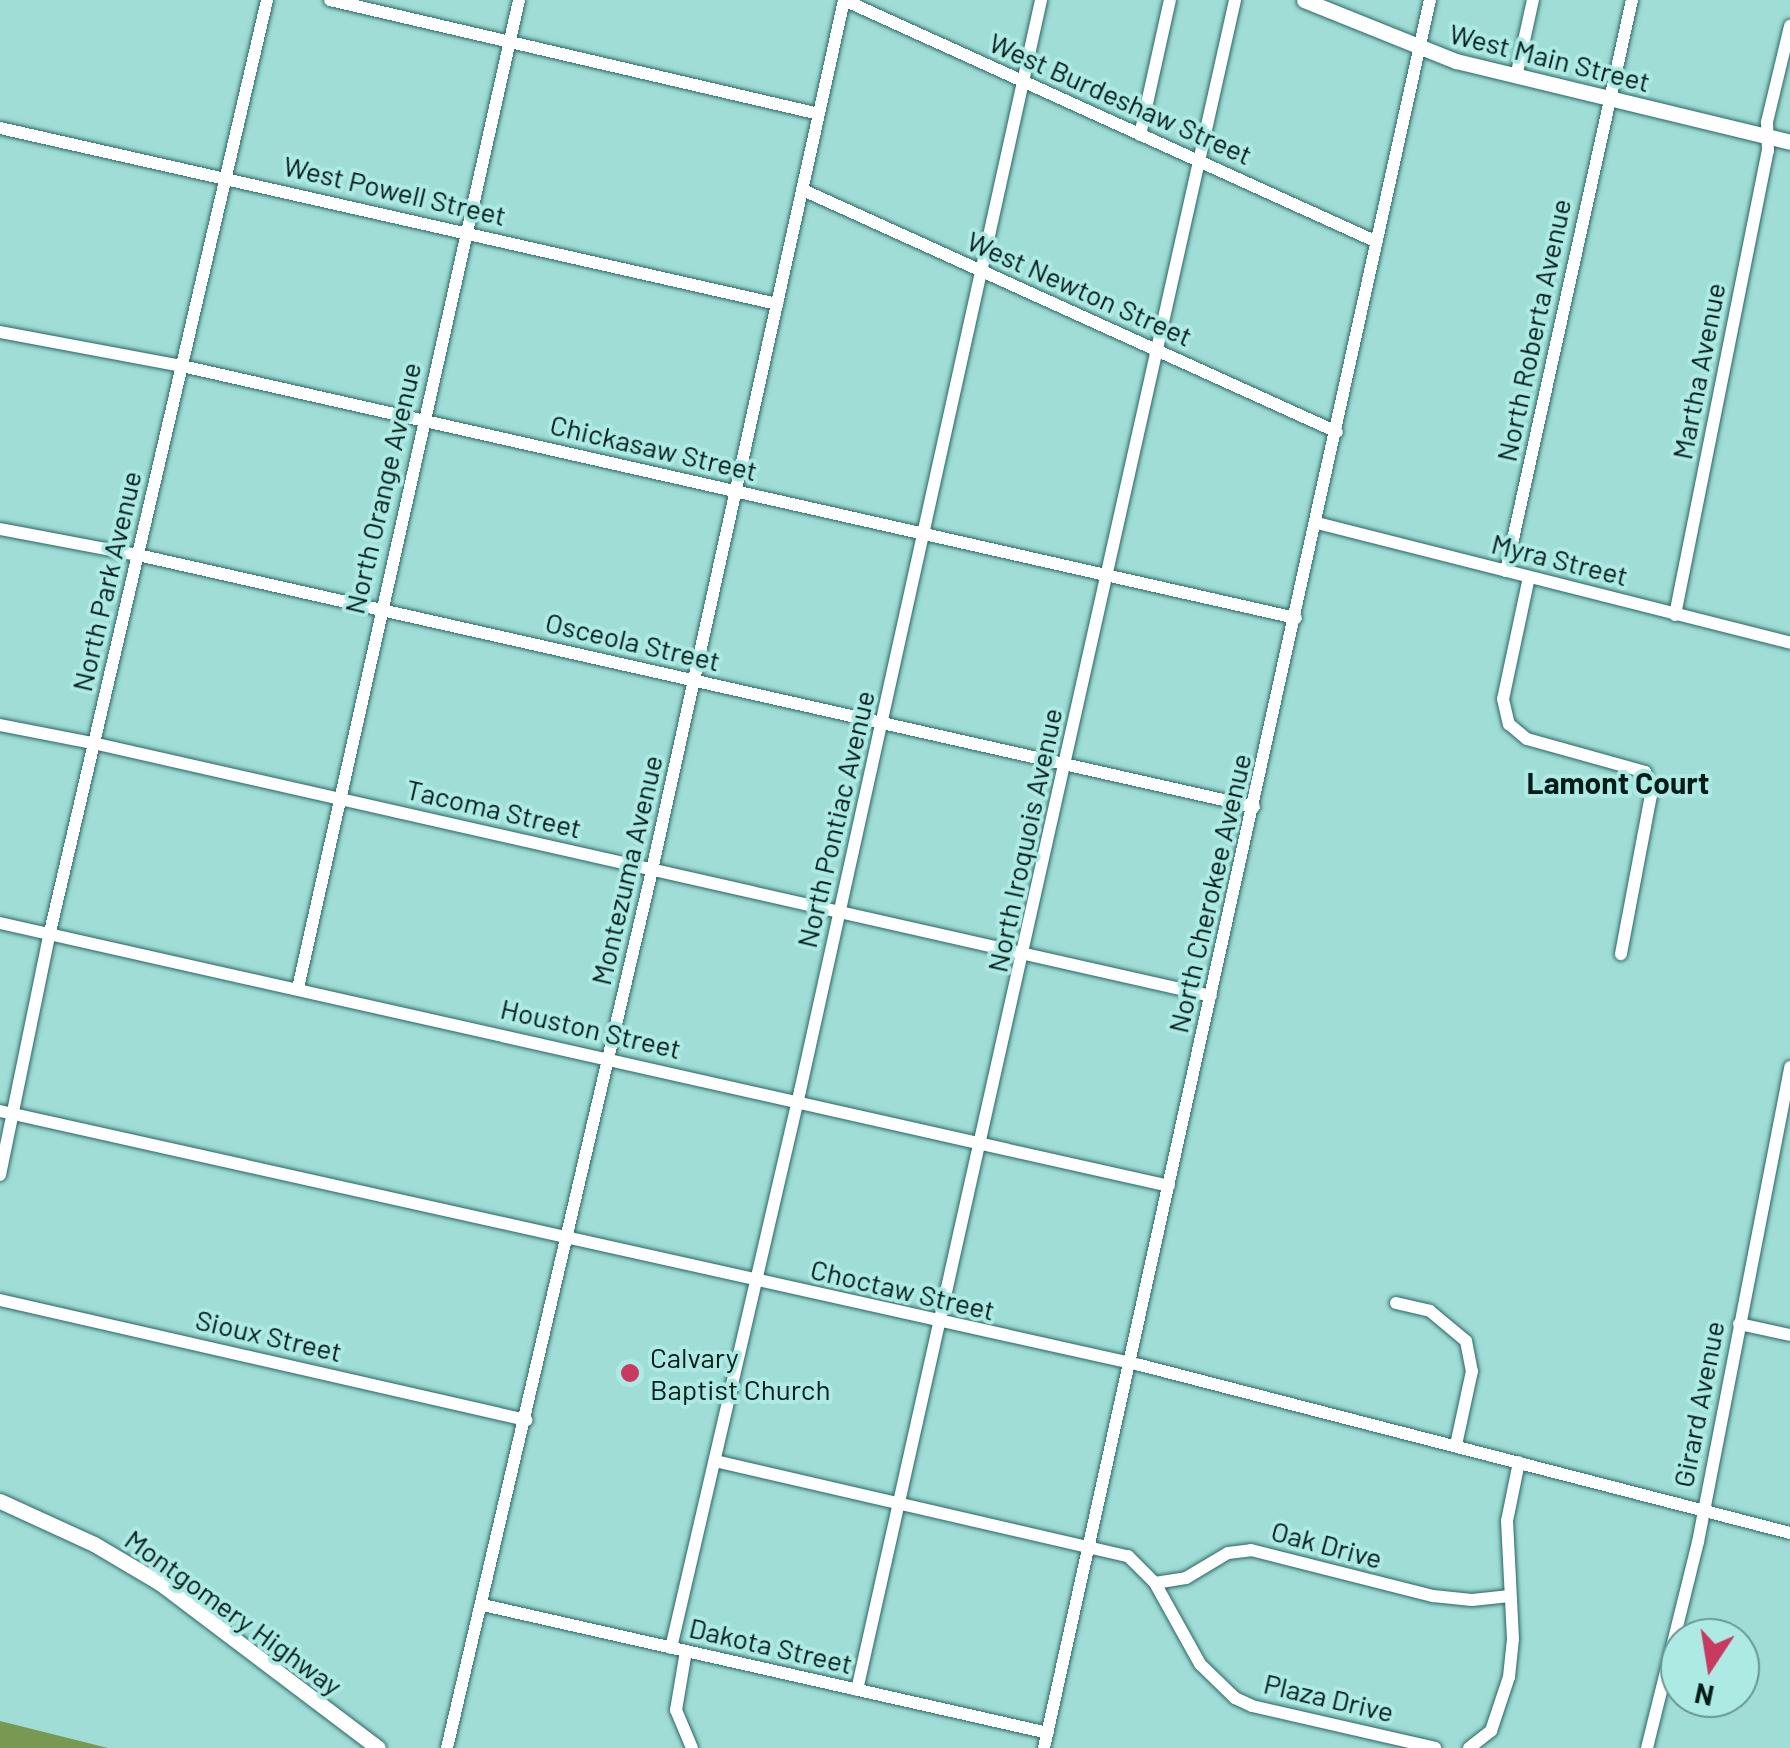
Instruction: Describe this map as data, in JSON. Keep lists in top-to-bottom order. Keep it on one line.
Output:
{"streets":{"main road":["West Main Street","Montgomery Highway"],"street":["West Burdeshaw Street","West Powell Street","West Newton Street","North Roberta Avenue","Martha Avenue","Chickasaw Street","North Orange Avenue","Myra Street","North Park Avenue","Osceola Street","Tacoma Street","North Pontiac Avenue","North Iroquois Avenue","Montezuma Avenue","North Cherokee Avenue","Houston Street","Choctaw Street","Sioux Street","Girard Avenue","Oak Drive","Dakota Street","Plaza Drive"]},"crossings":[["West Main Street","North Roberta Avenue"],["West Main Street","Martha Avenue"],["West Main Street","North Cherokee Avenue"],["West Burdeshaw Street","North Pontiac Avenue"],["West Burdeshaw Street","North Iroquois Avenue"],["West Burdeshaw Street","Montezuma Avenue"],["West Burdeshaw Street","North Cherokee Avenue"],["West Powell Street","North Orange Avenue"],["West Powell Street","North Park Avenue"],["West Powell Street","Montezuma Avenue"],["West Newton Street","North Pontiac Avenue"],["West Newton Street","North Iroquois Avenue"],["West Newton Street","Montezuma Avenue"],["West Newton Street","North Cherokee Avenue"],["North Roberta Avenue","Myra Street"],["Martha Avenue","Myra Street"],["Chickasaw Street","North Orange Avenue"],["Chickasaw Street","North Park Avenue"],["Chickasaw Street","North Pontiac Avenue"],["Chickasaw Street","North Iroquois Avenue"],["Chickasaw Street","Montezuma Avenue"],["Chickasaw Street","North Cherokee Avenue"],["North Orange Avenue","Osceola Street"],["North Orange Avenue","Tacoma Street"],["North Orange Avenue","Houston Street"],["Myra Street","North Cherokee Avenue"],["North Park Avenue","Osceola Street"],["North Park Avenue","Tacoma Street"],["North Park Avenue","Houston Street"],["North Park Avenue","Choctaw Street"],["Osceola Street","North Pontiac Avenue"],["Osceola Street","North Iroquois Avenue"],["Osceola Street","Montezuma Avenue"],["Osceola Street","North Cherokee Avenue"],["Tacoma Street","North Pontiac Avenue"],["Tacoma Street","North Iroquois Avenue"],["Tacoma Street","Montezuma Avenue"],["Tacoma Street","North Cherokee Avenue"],["North Pontiac Avenue","Houston Street"],["North Pontiac Avenue","Choctaw Street"],["North Pontiac Avenue","Dakota Street"],["North Iroquois Avenue","Houston Street"],["North Iroquois Avenue","Choctaw Street"],["North Iroquois Avenue","Dakota Street"],["Montezuma Avenue","Houston Street"],["Montezuma Avenue","Choctaw Street"],["Montezuma Avenue","Sioux Street"],["Montezuma Avenue","Dakota Street"],["North Cherokee Avenue","Houston Street"],["North Cherokee Avenue","Choctaw Street"],["North Cherokee Avenue","Dakota Street"],["Choctaw Street","Girard Avenue"],["Oak Drive","Plaza Drive"]],"districts":["Lamont Court"],"places":["Calvary Baptist Church"],"north":"bottom"}
